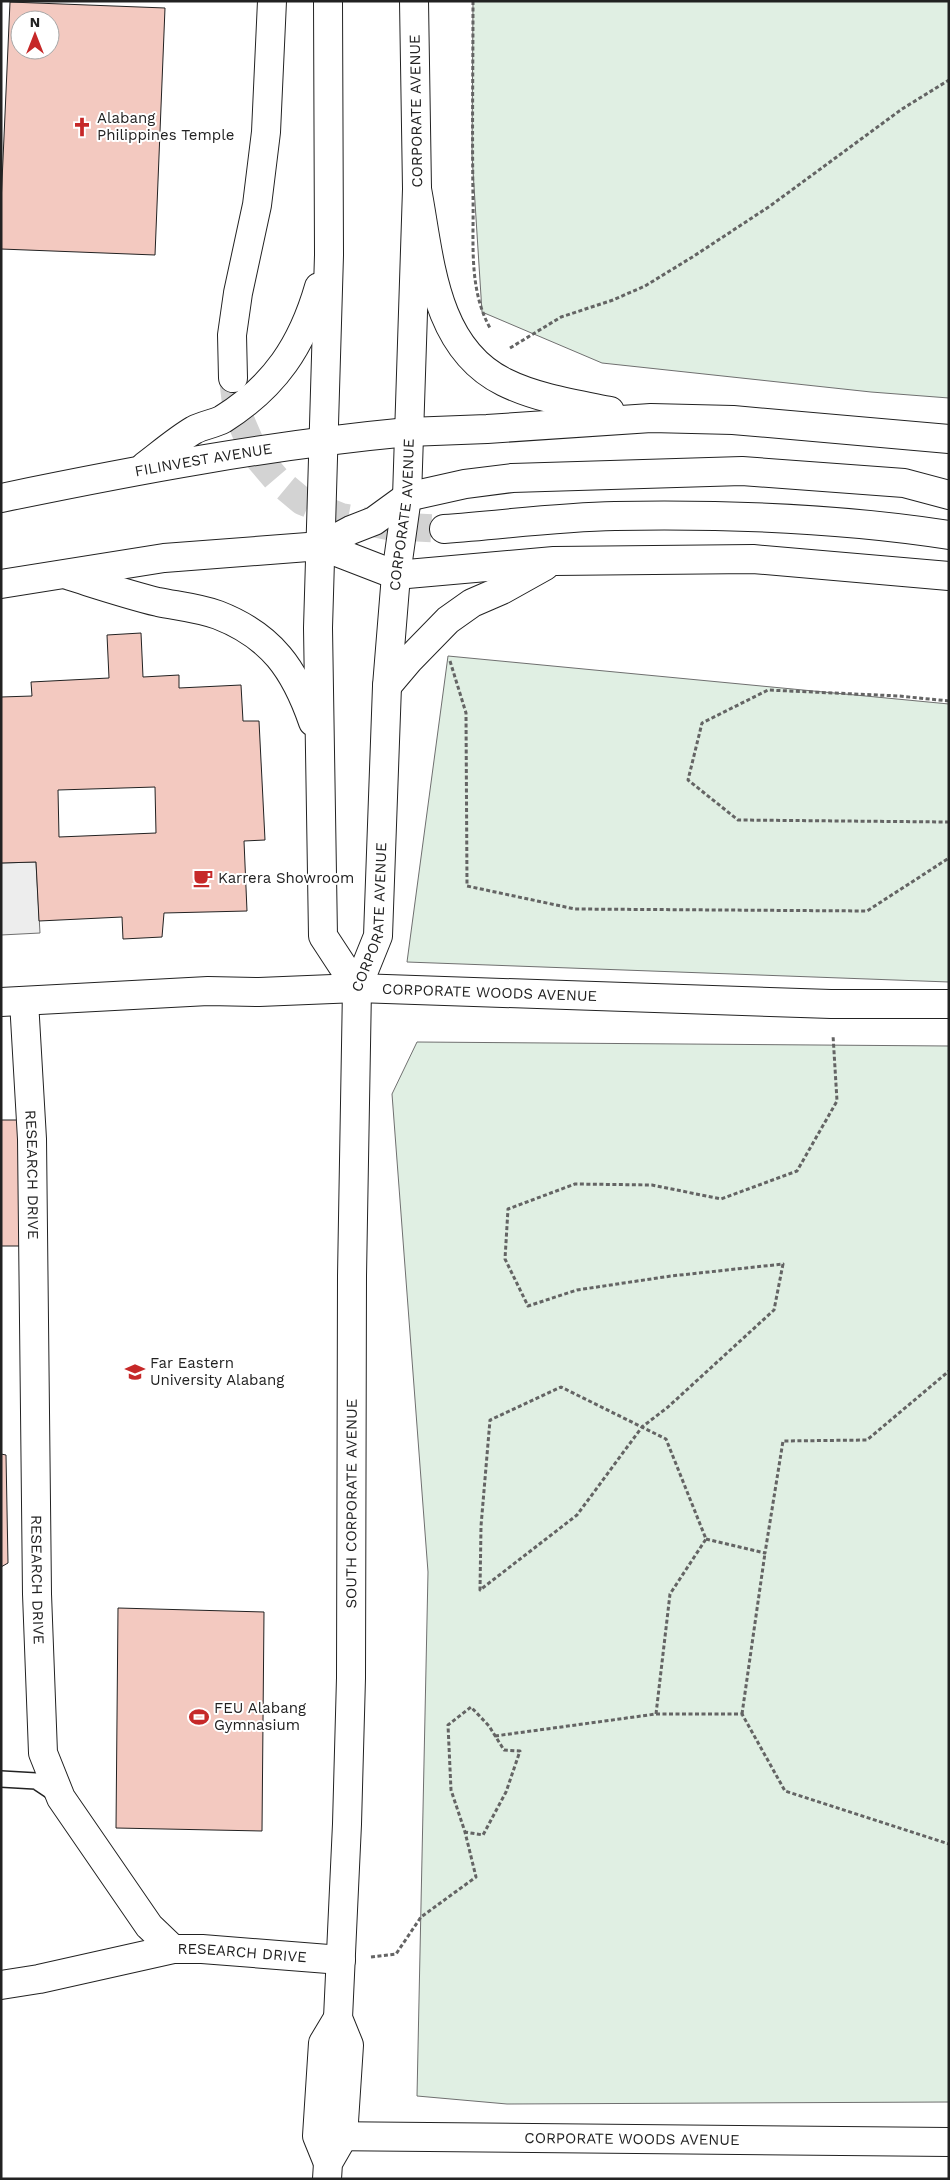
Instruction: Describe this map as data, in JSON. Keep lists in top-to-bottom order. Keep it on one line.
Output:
{"streets":{"main road":["CORPORATE AVENUE","FILINVEST AVENUE","CORPORATE WOODS AVENUE","RESEARCH DRIVE","SOUTH CORPORATE AVENUE"]},"crossings":[["CORPORATE AVENUE","FILINVEST AVENUE"],["CORPORATE AVENUE","CORPORATE WOODS AVENUE"],["CORPORATE AVENUE","SOUTH CORPORATE AVENUE"],["CORPORATE WOODS AVENUE","RESEARCH DRIVE"],["CORPORATE WOODS AVENUE","SOUTH CORPORATE AVENUE"],["RESEARCH DRIVE","SOUTH CORPORATE AVENUE"]],"places":{"church":["Alabang Philippines Temple"],"cafe":["Karrera Showroom"],"school or university":["Far Eastern University Alabang"],"sports":["FEU Alabang Gymnasium"]},"north":"top"}
